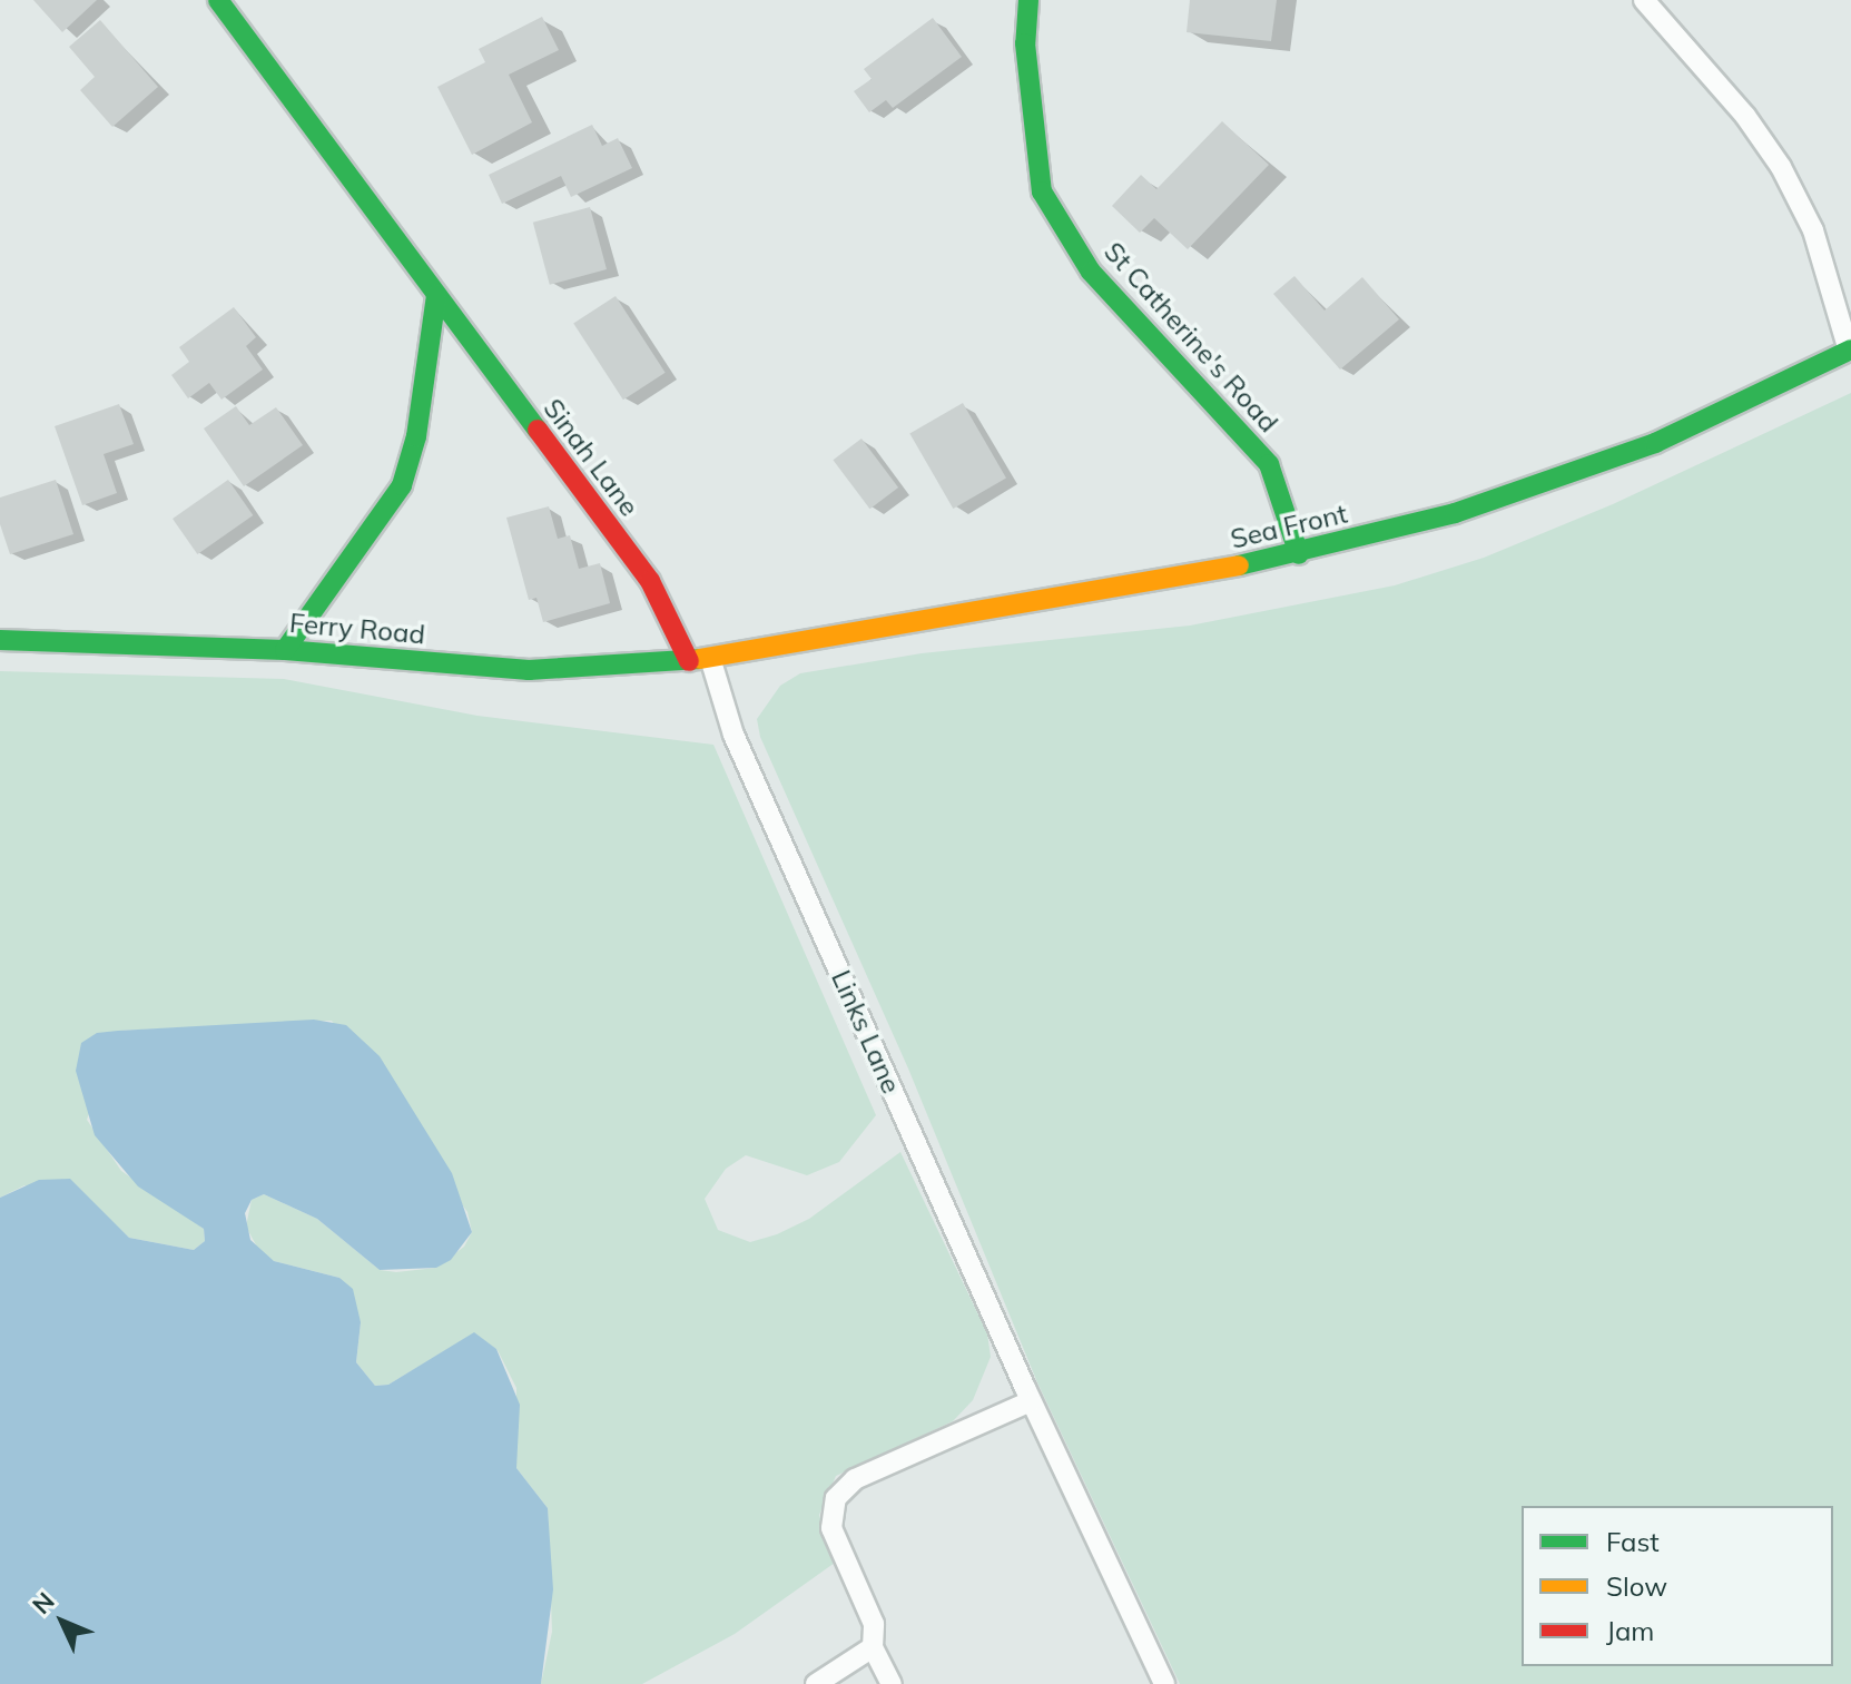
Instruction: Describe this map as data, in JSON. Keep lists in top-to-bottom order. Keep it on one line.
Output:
{"streets":{"street":["St Catherine's Road","Sinah Lane","Sea Front","Ferry Road"],"lane":["Links Lane"]},"crossings":[["St Catherine's Road","Sea Front"],["Sinah Lane","Ferry Road"],["Sea Front","Ferry Road"],["Sea Front","Links Lane"],["Ferry Road","Links Lane"]],"legend":["Fast","Slow","Jam"],"north":"top left"}
